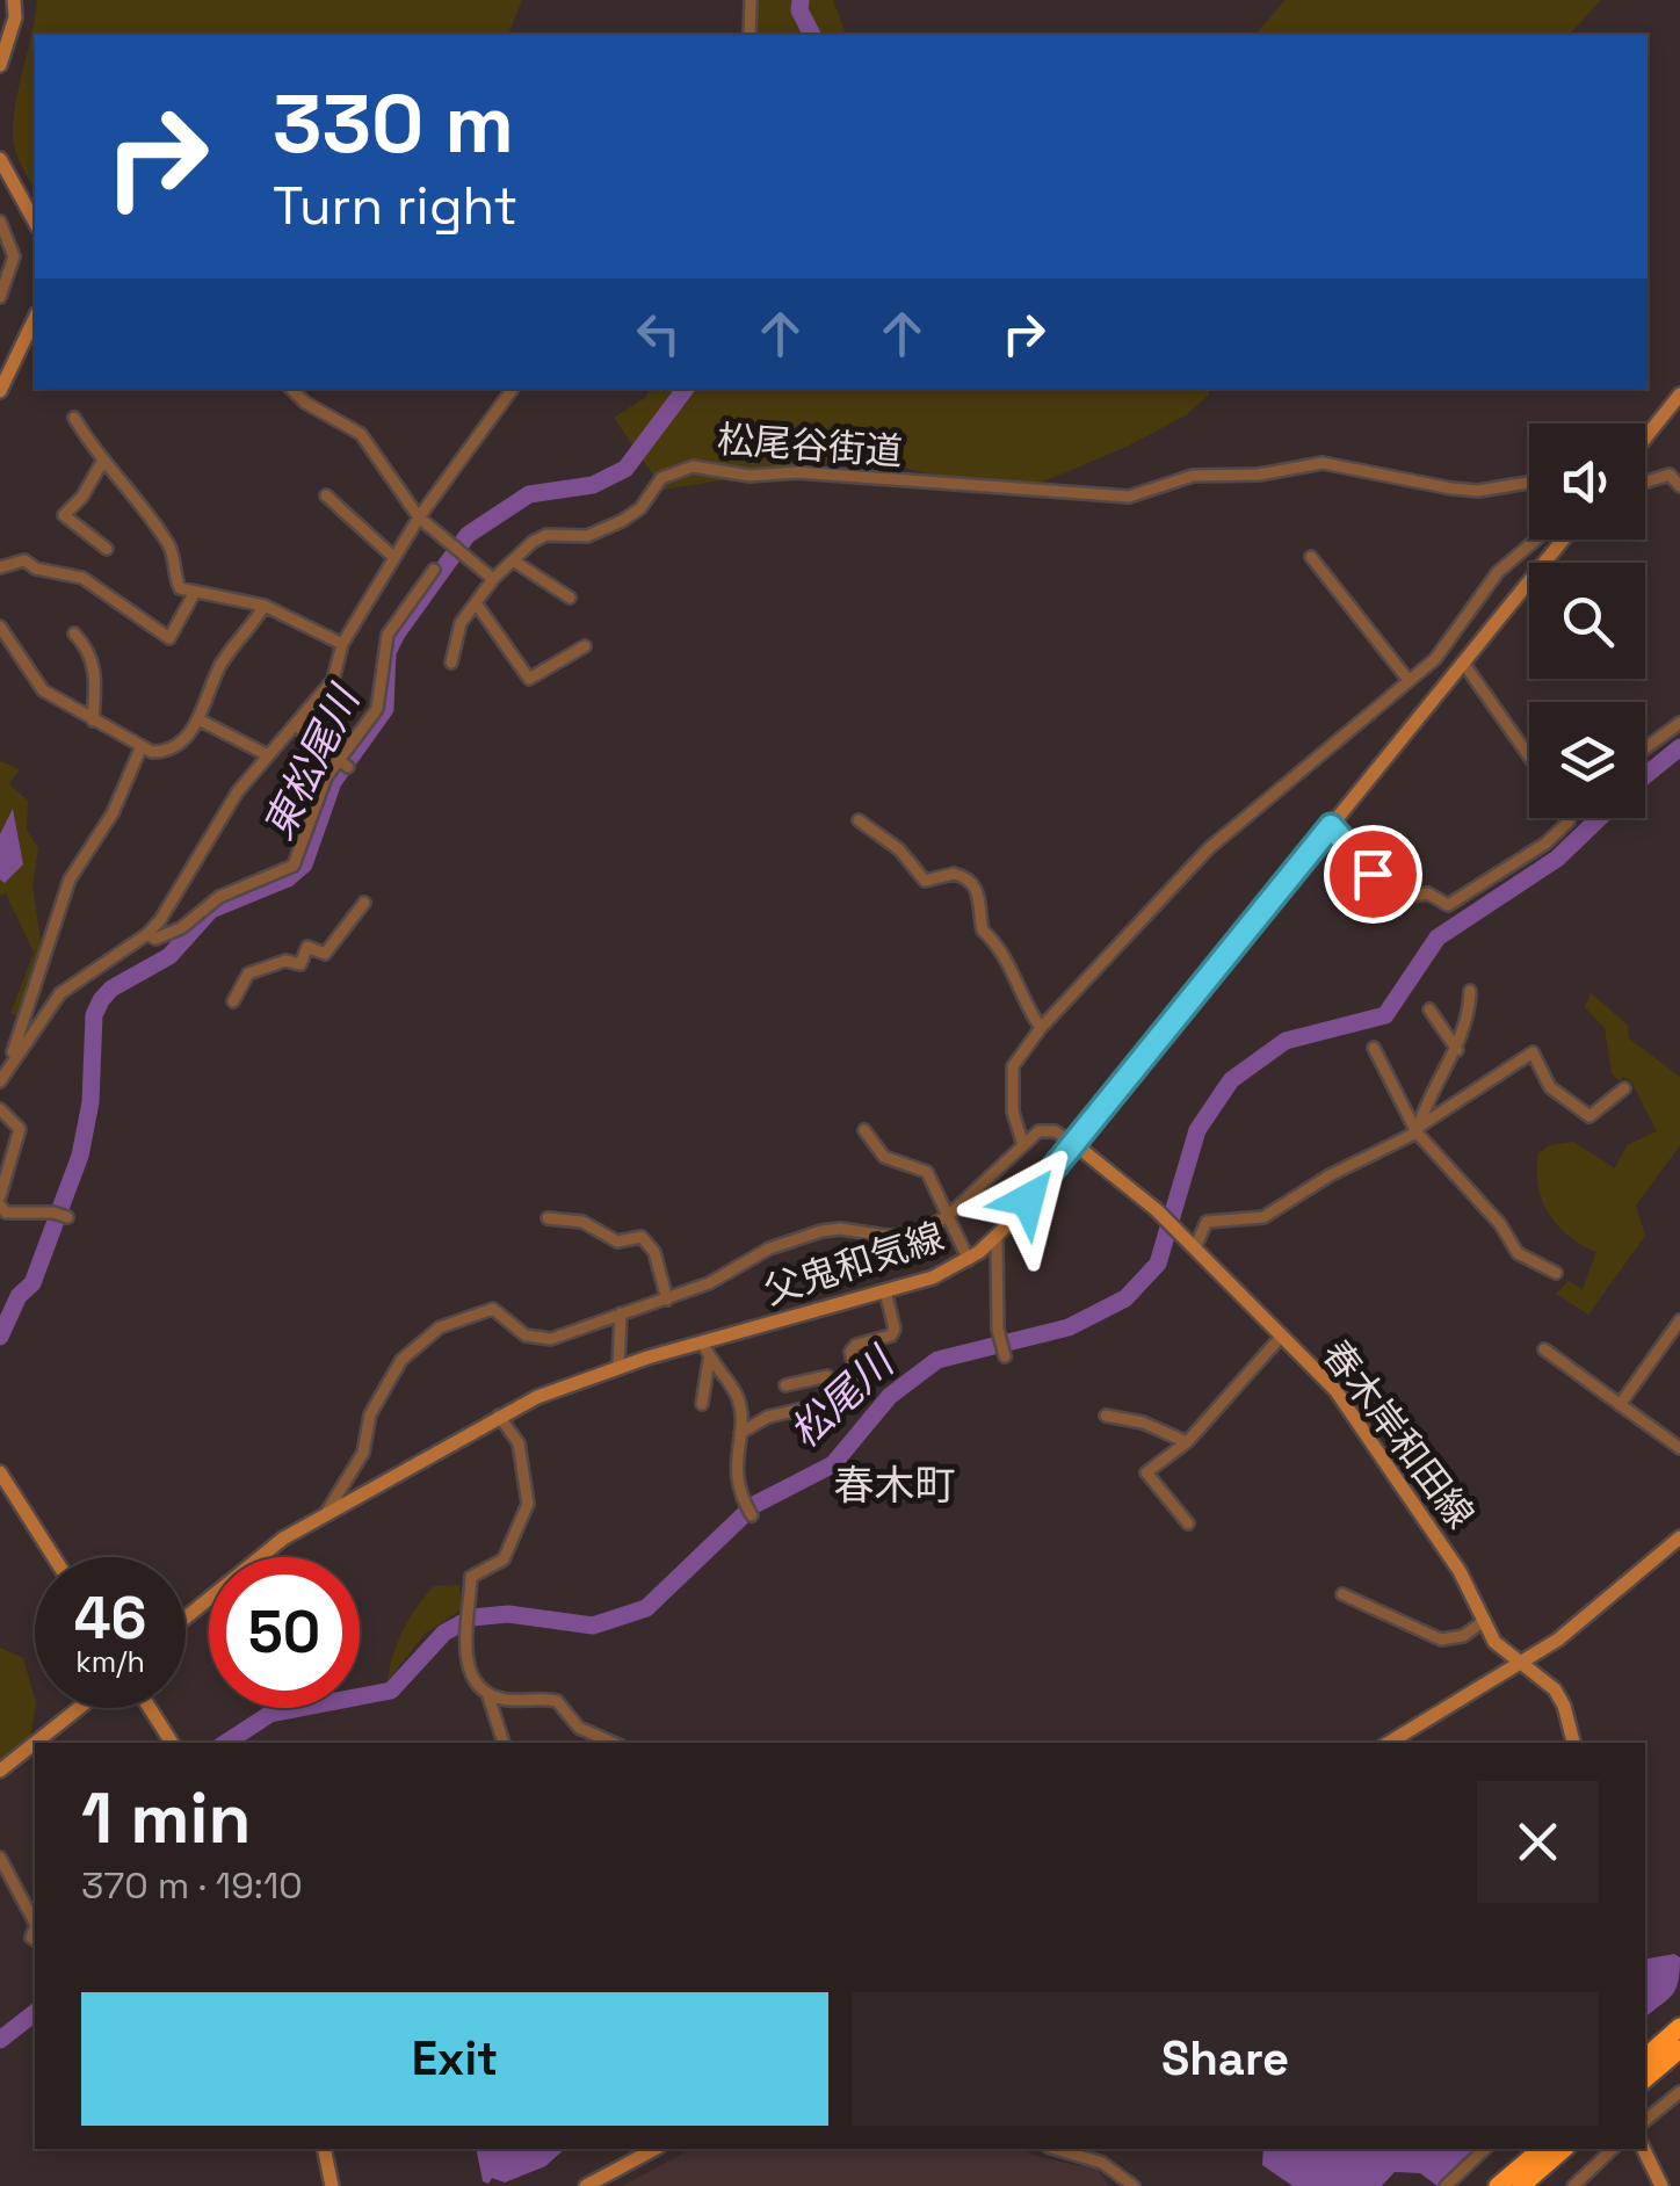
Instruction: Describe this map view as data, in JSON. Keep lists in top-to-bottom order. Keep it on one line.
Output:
{"streets":{"main road":["父鬼和気線","春木岸和田線"],"street":["松尾谷街道"]},"crossings":[["父鬼和気線","春木岸和田線"]],"districts":["春木町"],"water":["東松尾川","松尾川"],"page":{"turn":["330 m","Turn right"],"speed":"46 km/h","limit":"50","heading":["1 min","370 m · 19:10"],"buttons":["Exit","Share"]}}
